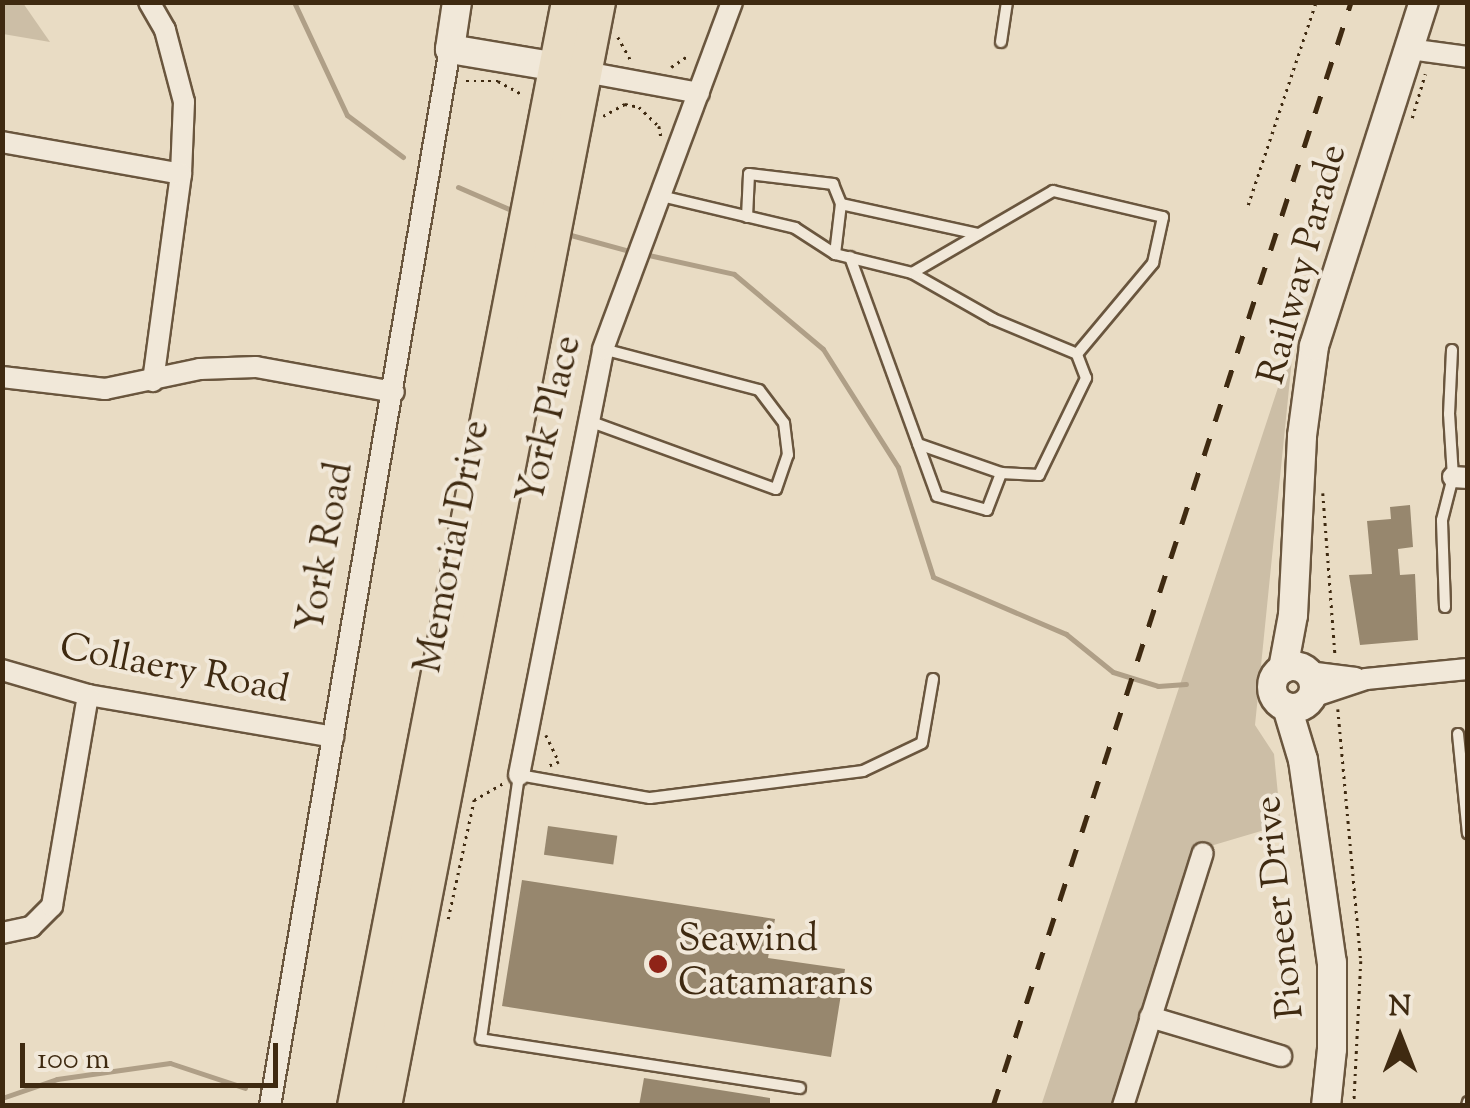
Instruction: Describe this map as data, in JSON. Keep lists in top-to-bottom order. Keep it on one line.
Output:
{"streets":{"main road":["Railway Parade","Memorial Drive","York Road","Pioneer Drive"],"street":["York Place","Collaery Road"]},"crossings":[["Railway Parade","Pioneer Drive"],["York Road","Collaery Road"]],"places":["Seawind Catamarans"],"scale_bar":"100 m","north":"top"}
